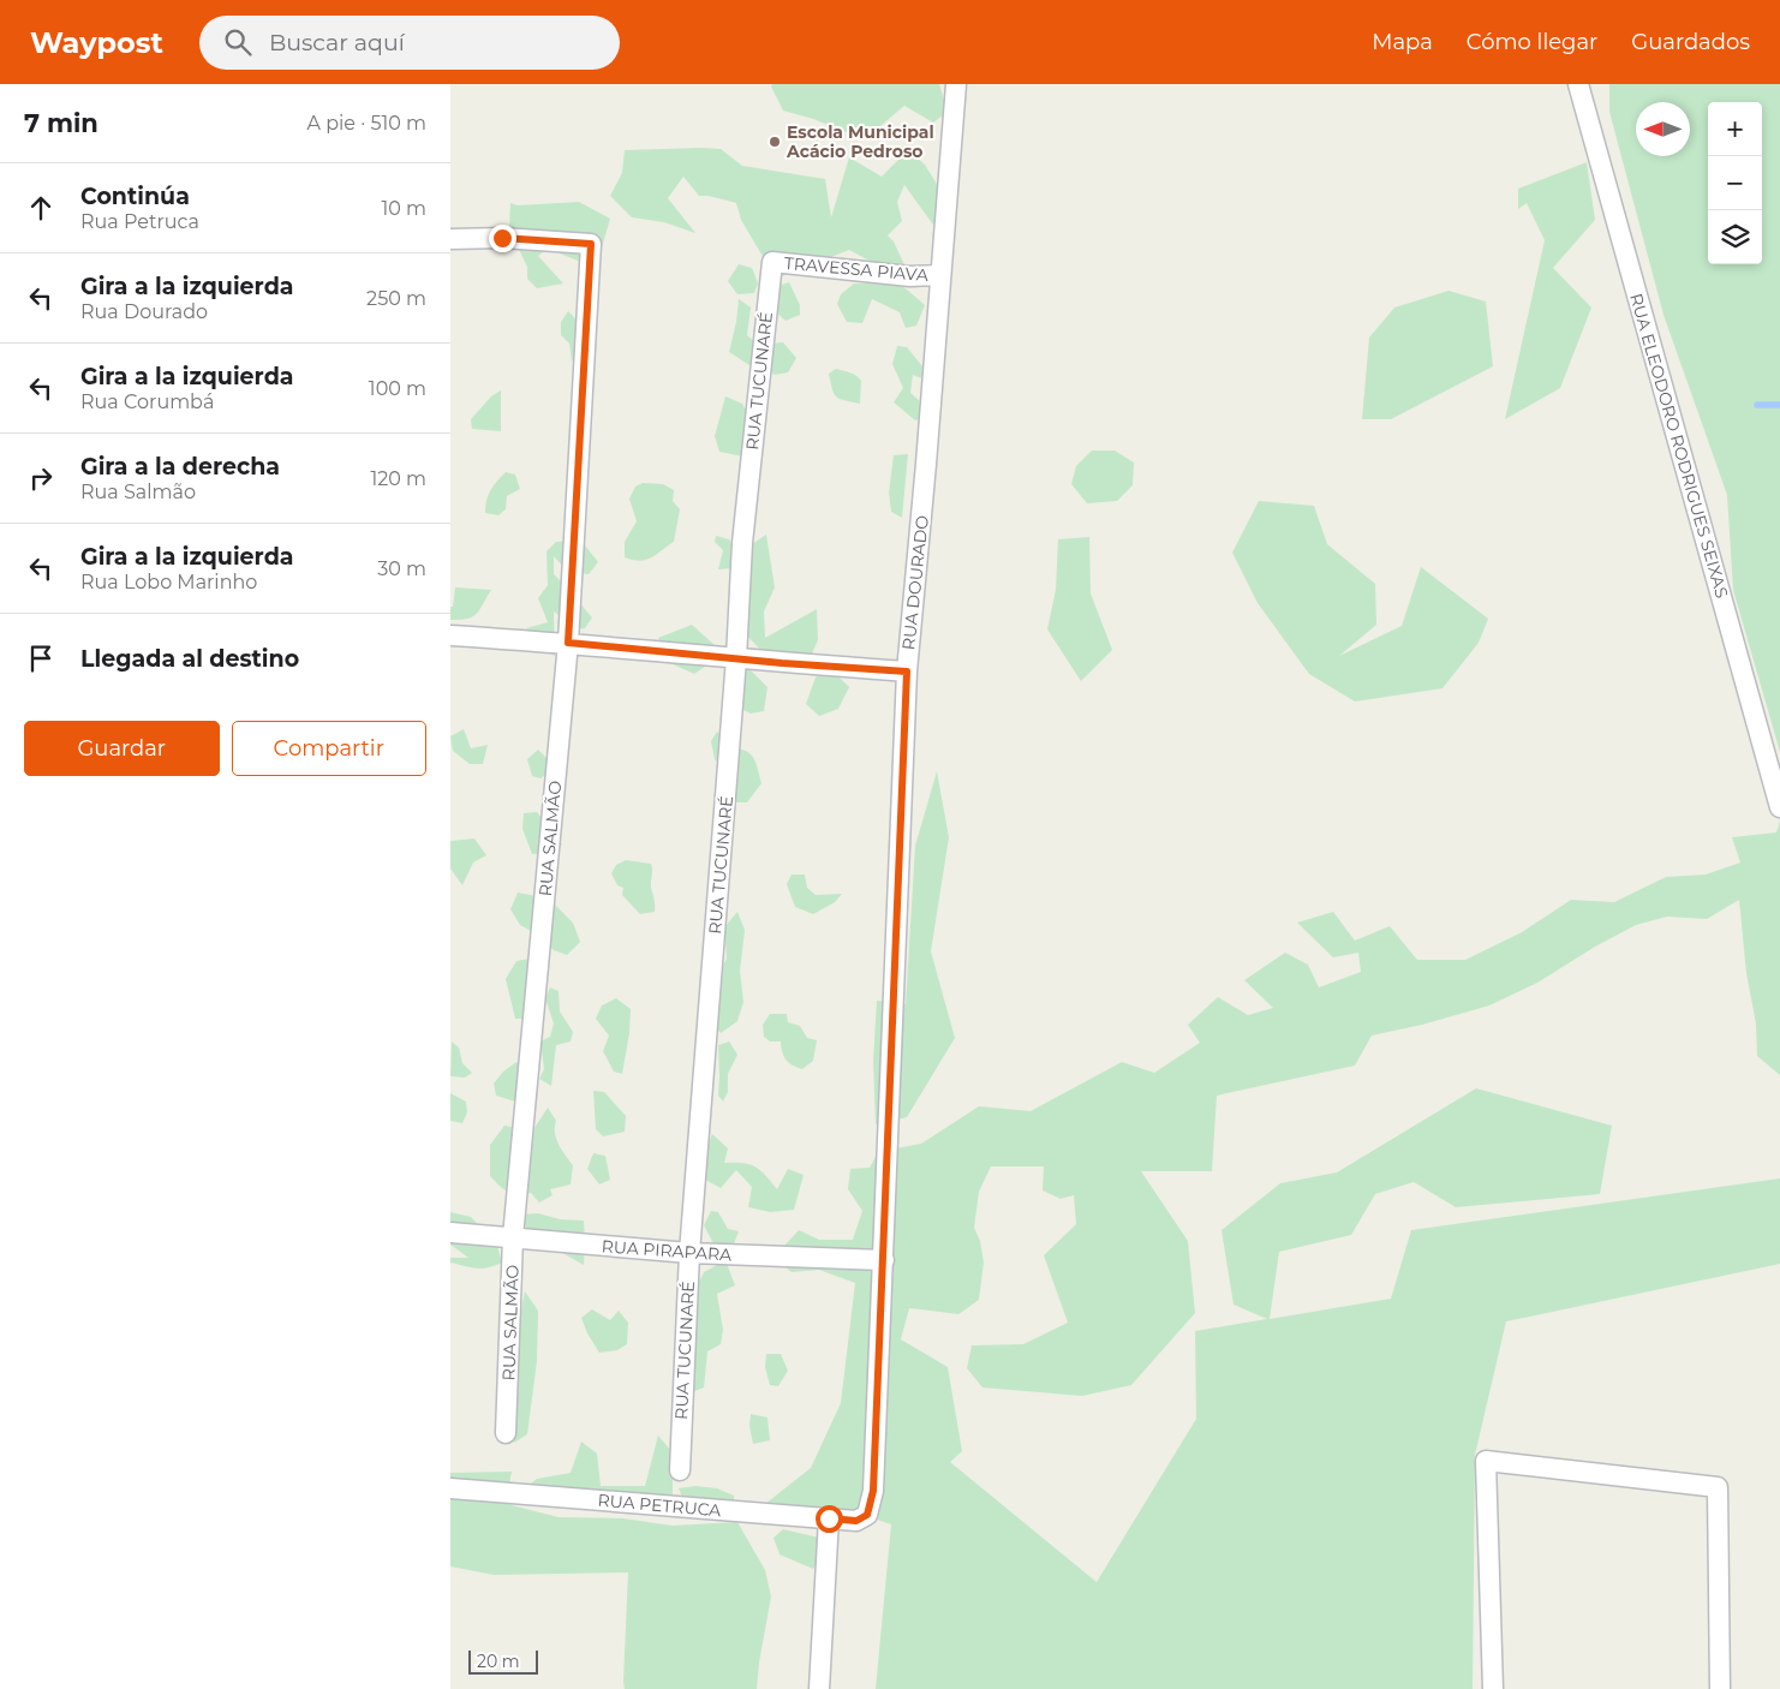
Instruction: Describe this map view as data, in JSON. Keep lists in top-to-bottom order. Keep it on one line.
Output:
{"streets":{"street":["TRAVESSA PIAVA","RUA TUCUNARÉ","RUA ELEODORO RODRIGUES SEIXAS","RUA DOURADO","RUA SALMÃO","RUA PIRAPARA","RUA PETRUCA"]},"crossings":[["TRAVESSA PIAVA","RUA TUCUNARÉ"],["TRAVESSA PIAVA","RUA DOURADO"],["RUA TUCUNARÉ","RUA PIRAPARA"],["RUA DOURADO","RUA PIRAPARA"],["RUA DOURADO","RUA PETRUCA"],["RUA SALMÃO","RUA PIRAPARA"]],"places":["Escola Municipal Acácio Pedroso"],"scale_bar":"20 m","north":"left","page":{"header":"Waypost","search":"Buscar aquí","nav":["Mapa","Cómo llegar","Guardados"],"heading":["7 min","A pie · 510 m"],"map_buttons":["+","−"],"list":[["Continúa","Rua Petruca","10 m"],["Gira a la izquierda","Rua Dourado","250 m"],["Gira a la izquierda","Rua Corumbá","100 m"],["Gira a la derecha","Rua Salmão","120 m"],["Gira a la izquierda","Rua Lobo Marinho","30 m"],"Llegada al destino"],"buttons":["Guardar","Compartir"],"scale":"20 m"}}
